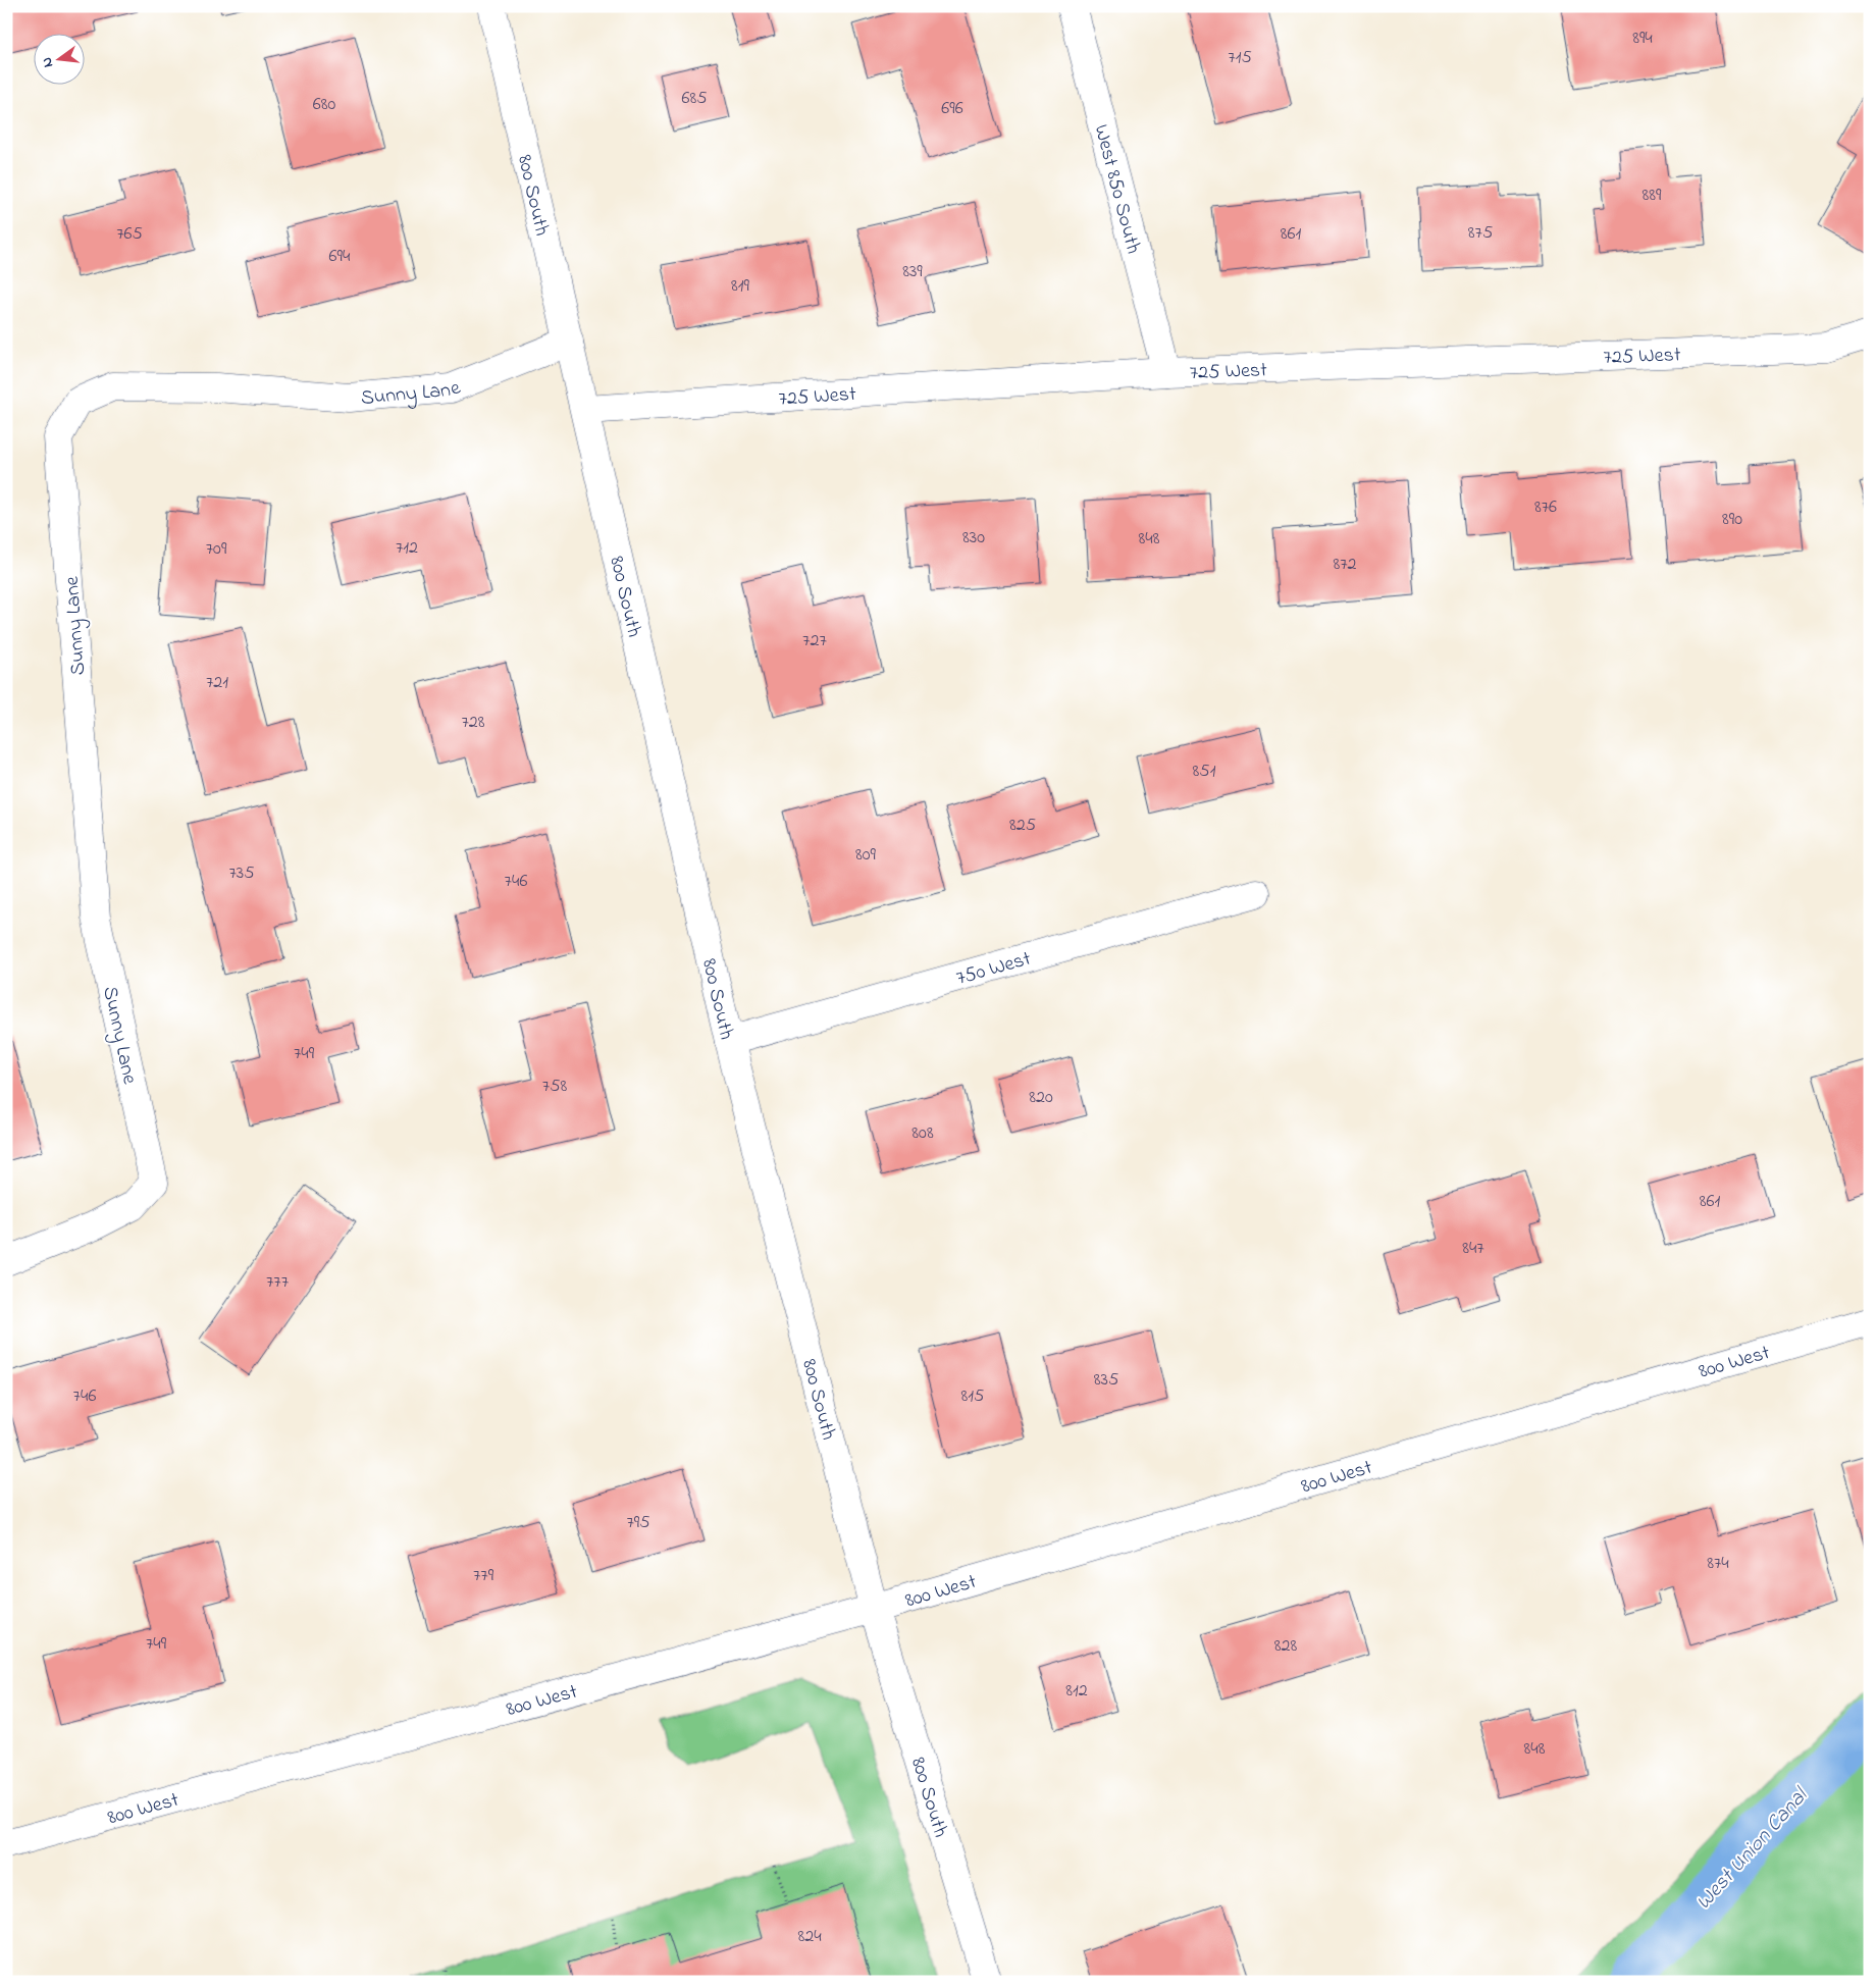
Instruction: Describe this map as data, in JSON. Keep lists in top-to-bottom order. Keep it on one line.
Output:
{"streets":{"street":["West 850 South","800 South","725 West","Sunny Lane","750 West","800 West"]},"crossings":[["West 850 South","725 West"],["800 South","725 West"],["800 South","Sunny Lane"],["800 South","750 West"],["800 South","800 West"]],"water":["West Union Canal"],"house_numbers":["894","715","685","680","696","889","875","765","861","694","839","819","876","890","830","848","712","709","872","727","721","728","851","825","809","735","746","749","758","820","808","861","847","777","835","746","815","795","874","779","749","828","812","848","824"],"north":"left"}
